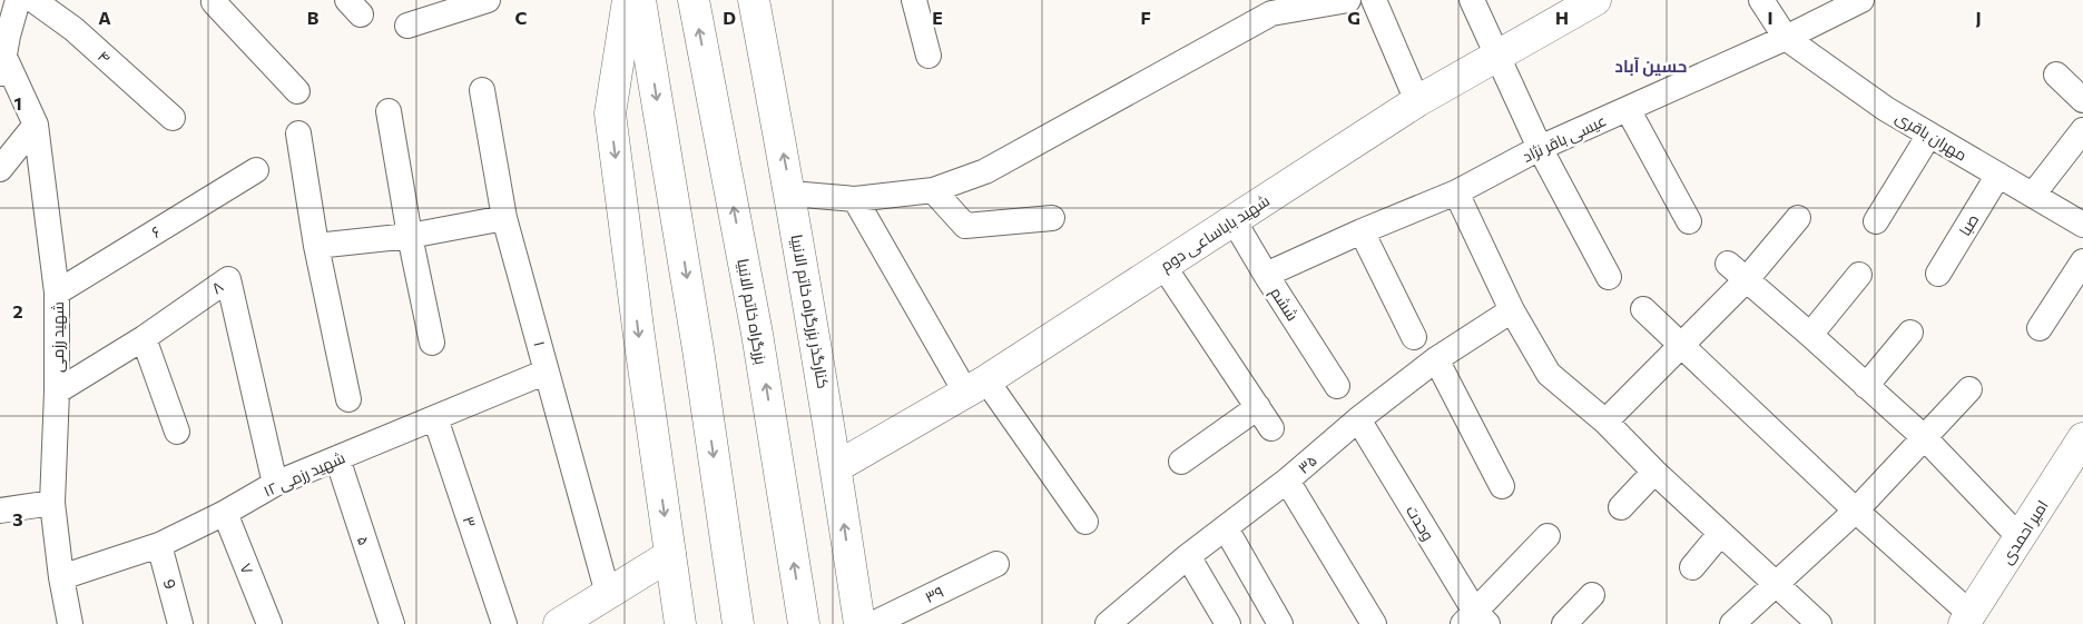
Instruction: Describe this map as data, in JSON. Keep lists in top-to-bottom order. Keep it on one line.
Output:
{"streets":{"main road":["شهید باباساعی دوم","بزرگراه خاتم الانبیا","کنارگذر بزرگراه خاتم الانبیا","امیر احمدی"],"street":["۴","مهران باقری","عیسی باقر نژاد","صبا","۶","۸","ششم","شهید رزمی","۱","۳۵","شهید رزمی ۱۲","۳","وحدت","۵","۷","9","۳۹"]},"crossings":[["مهران باقری","عیسی باقر نژاد"],["مهران باقری","صبا"],["عیسی باقر نژاد","ششم"],["۶","شهید رزمی"],["شهید باباساعی دوم","ششم"],["شهید باباساعی دوم","کنارگذر بزرگراه خاتم الانبیا"],["۸","شهید رزمی"],["۸","شهید رزمی ۱۲"],["شهید رزمی","شهید رزمی ۱۲"],["۱","شهید رزمی ۱۲"],["۳۵","وحدت"],["شهید رزمی ۱۲","۳"],["شهید رزمی ۱۲","۵"],["شهید رزمی ۱۲","۷"],["شهید رزمی ۱۲","9"]],"districts":["حسین آباد"],"grid":{"columns":["A","B","C","D","E","F","G","H","I","J"],"rows":["1","2","3"]}}
